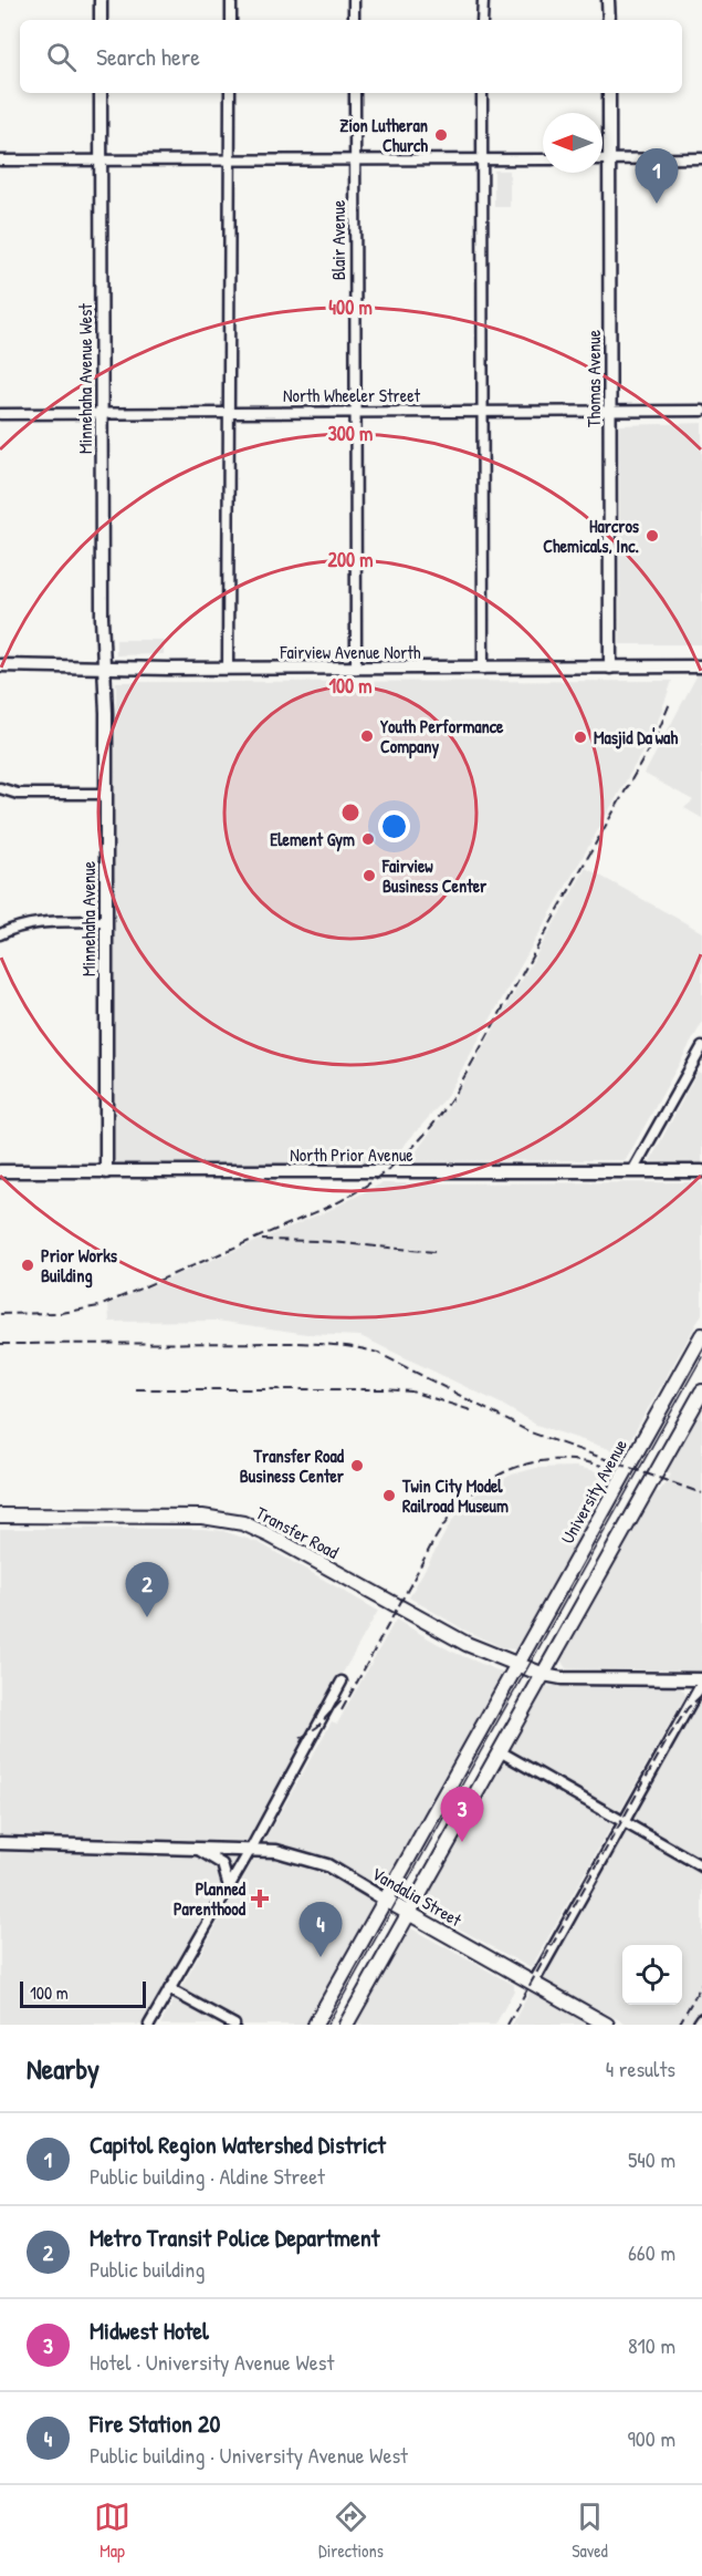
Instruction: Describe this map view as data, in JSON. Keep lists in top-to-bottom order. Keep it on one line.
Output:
{"streets":{"main road":["University Avenue","Transfer Road","Vandalia Street"],"street":["Blair Avenue","Minnehaha Avenue West","Thomas Avenue","North Wheeler Street","Fairview Avenue North","Minnehaha Avenue","North Prior Avenue"]},"crossings":[["Blair Avenue","North Wheeler Street"],["Blair Avenue","Fairview Avenue North"],["Minnehaha Avenue West","North Wheeler Street"],["Minnehaha Avenue West","Fairview Avenue North"],["Minnehaha Avenue West","Minnehaha Avenue"],["Thomas Avenue","North Wheeler Street"],["Thomas Avenue","Fairview Avenue North"],["Fairview Avenue North","Minnehaha Avenue"],["Minnehaha Avenue","North Prior Avenue"],["University Avenue","Transfer Road"],["University Avenue","Vandalia Street"]],"places":{"other":["Zion Lutheran Church","Harcros Chemicals, Inc.","Youth Performance Company","Masjid Da'wah","Element Gym","Fairview Business Center","Prior Works Building","Transfer Road Business Center","Twin City Model Railroad Museum"],"health":["Planned Parenthood"]},"scale_bar":"100 m","north":"left","page":{"search":"Search here","pins":["1","2","3","4"],"scale":"100 m","heading":["Nearby","4 results"],"list":[{"mark":"1","name":"Capitol Region Watershed District","note":"Public building · Aldine Street","value":"540 m"},{"mark":"2","name":"Metro Transit Police Department","note":"Public building","value":"660 m"},{"mark":"3","name":"Midwest Hotel","note":"Hotel · University Avenue West","value":"810 m"},{"mark":"4","name":"Fire Station 20","note":"Public building · University Avenue West","value":"900 m"}],"nav":["Map","Directions","Saved"]},"rings":["400 m","300 m","200 m","100 m"]}
